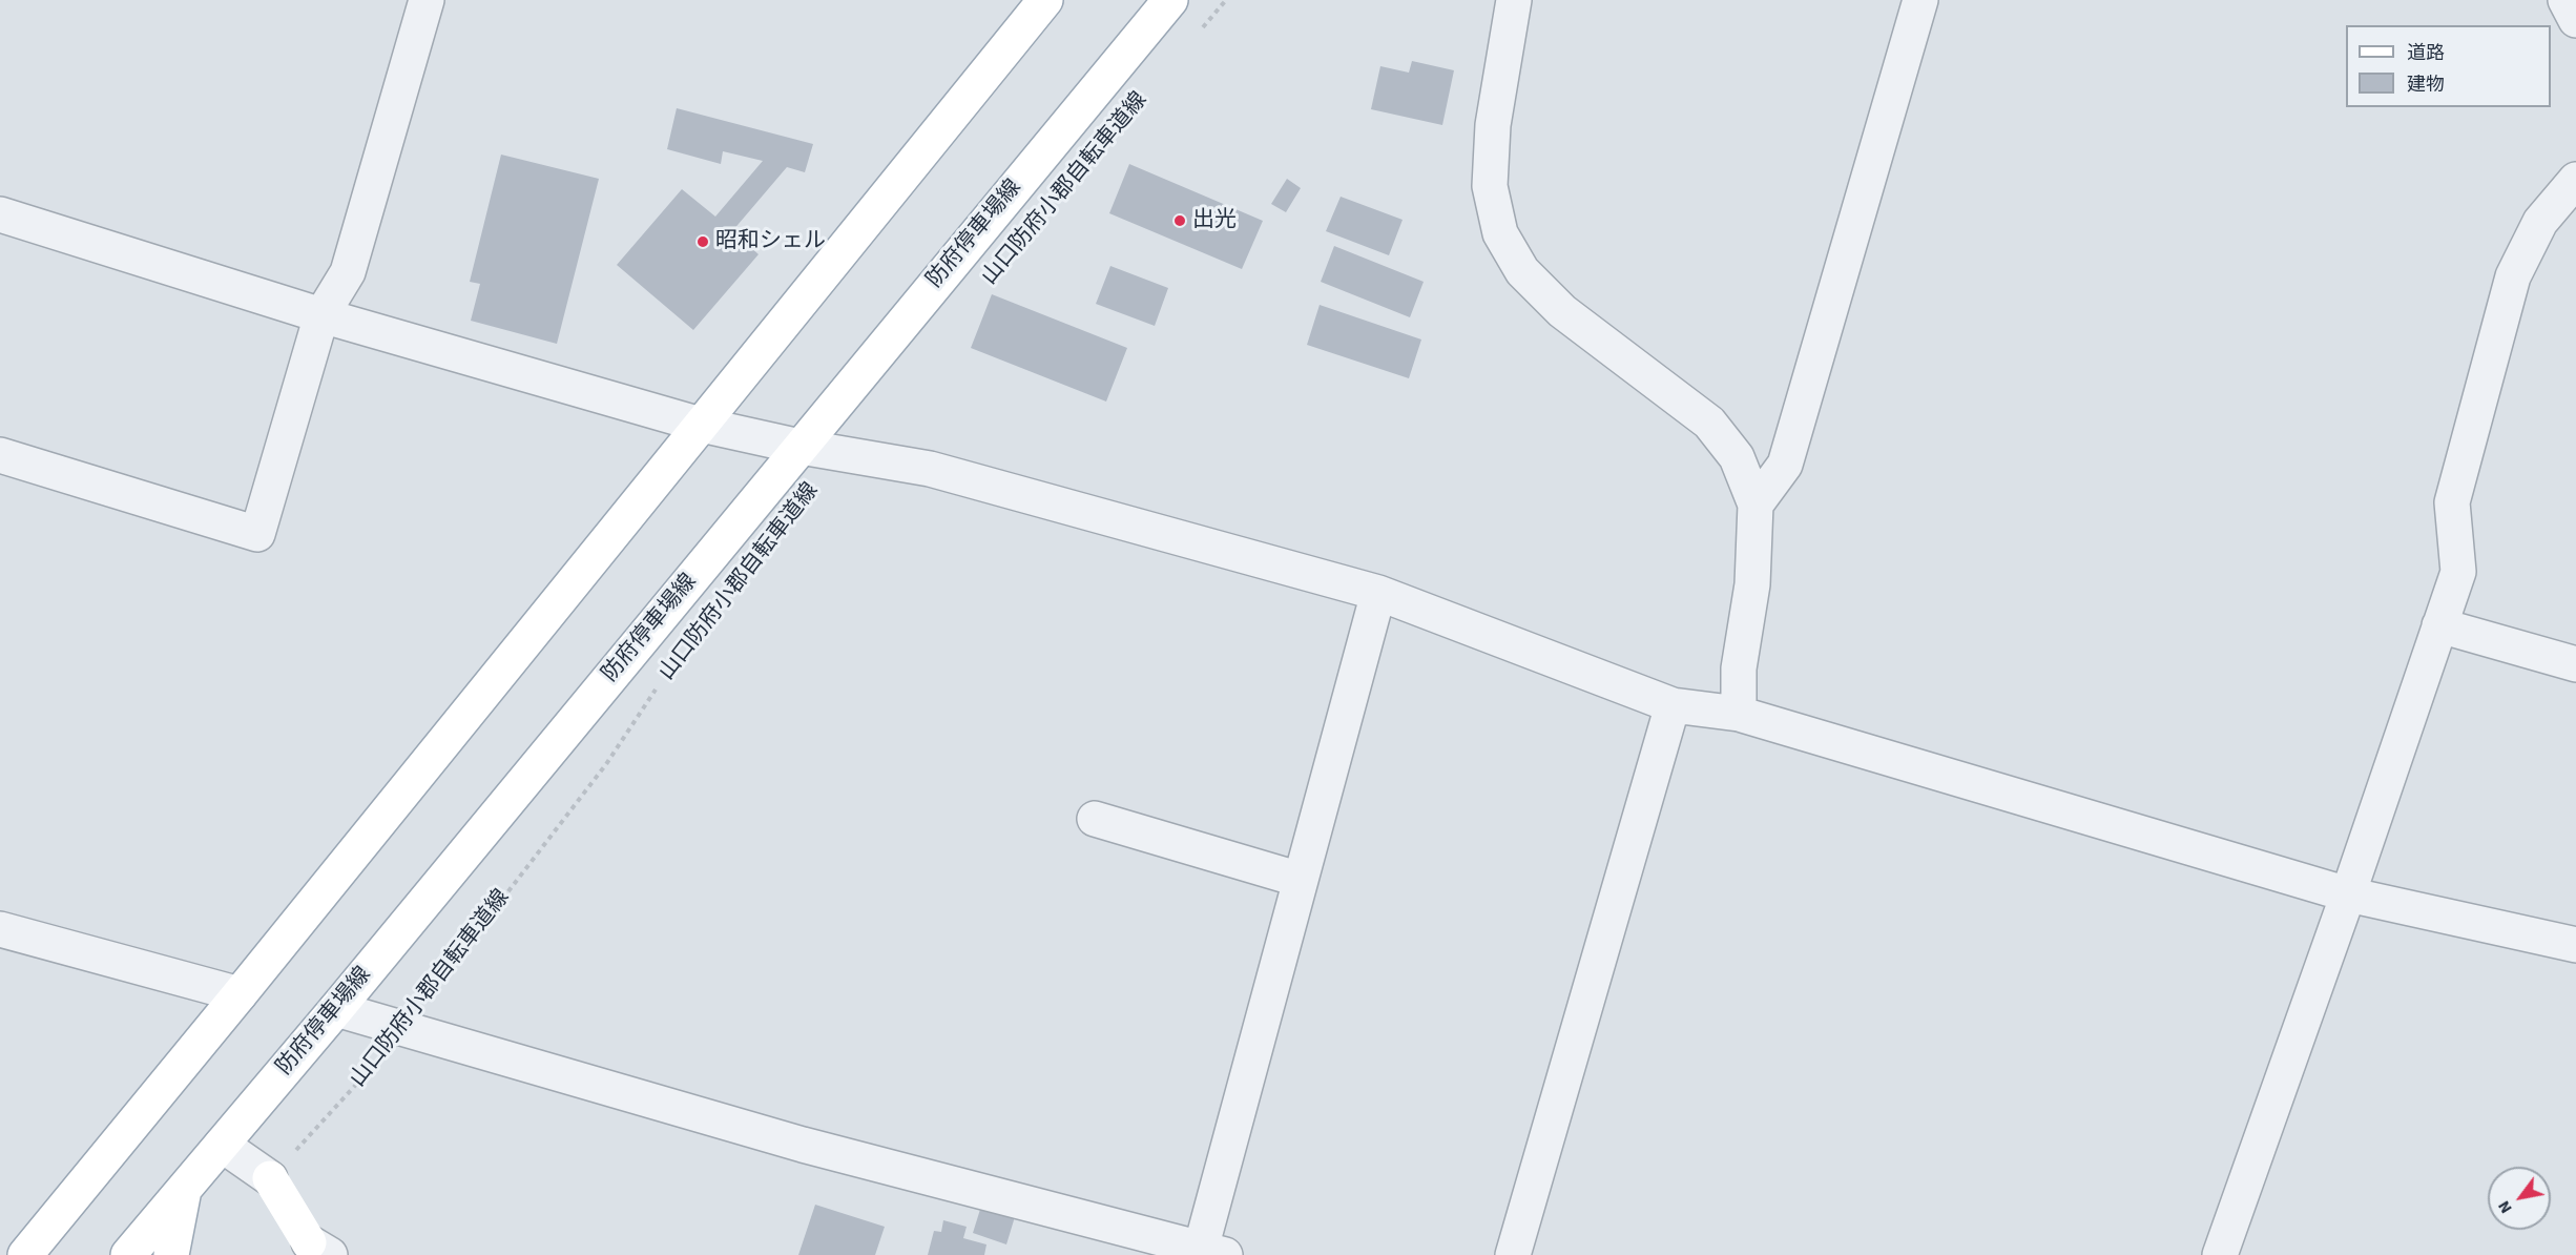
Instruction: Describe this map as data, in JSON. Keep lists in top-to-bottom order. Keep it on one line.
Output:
{"streets":{"main road":["防府停車場線"],"path":["山口防府小郡自転車道線"]},"places":["出光","昭和シェル"],"legend":["道路","建物"],"north":"bottom left"}
